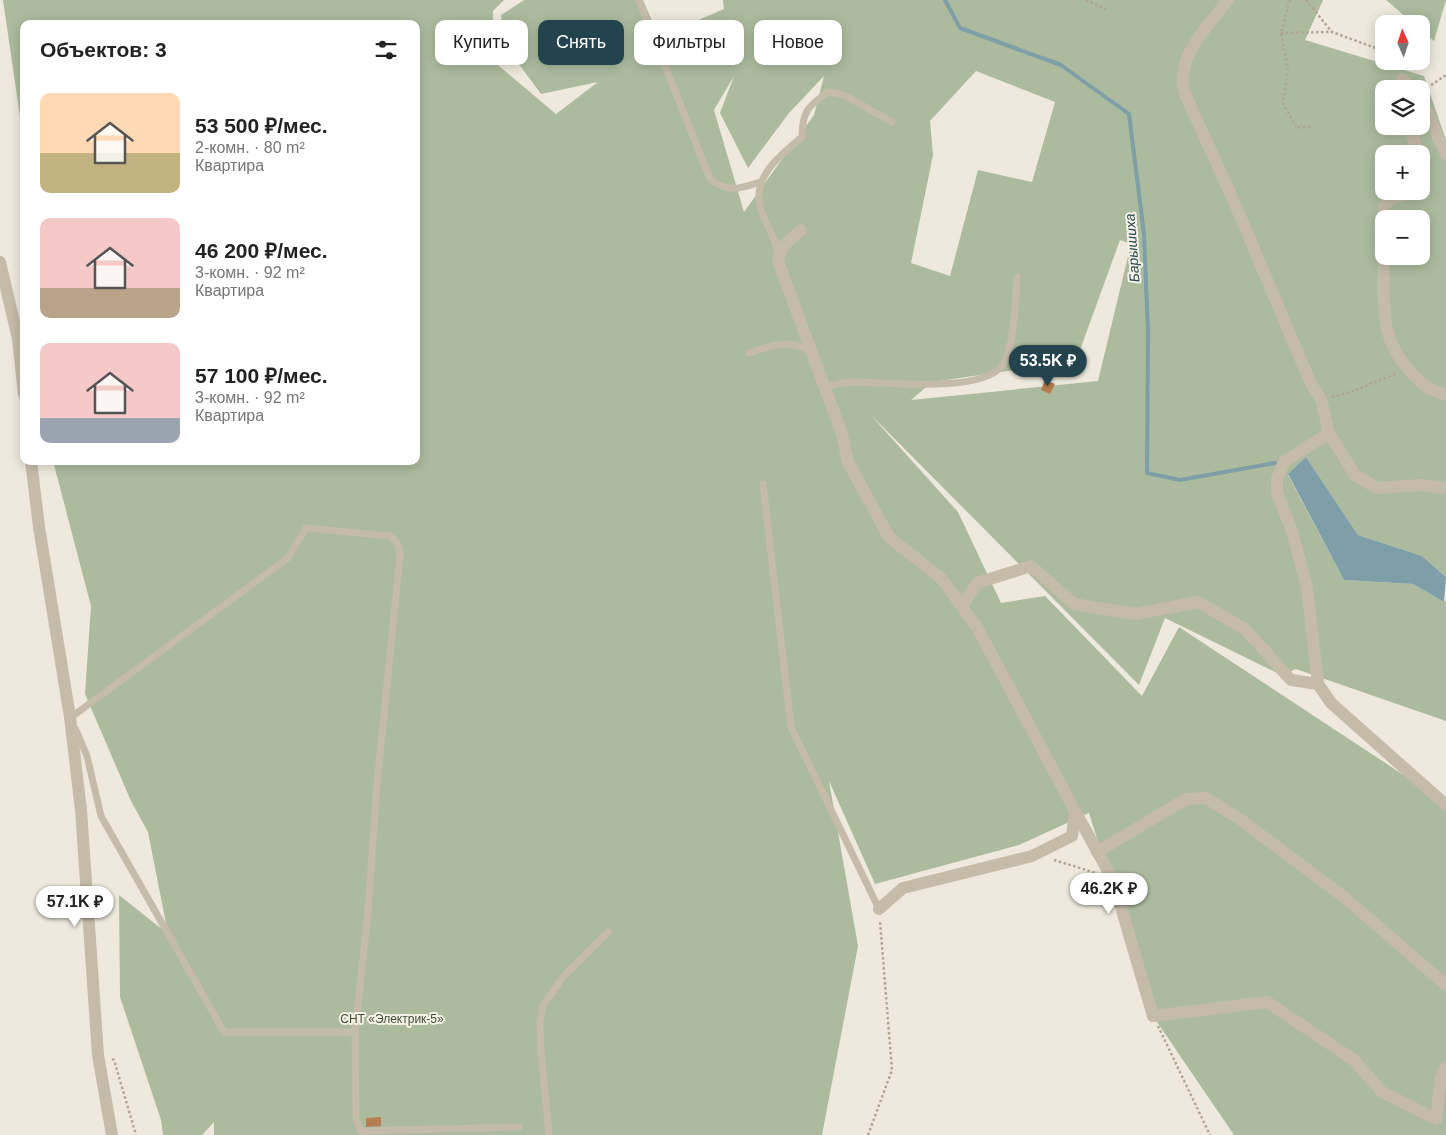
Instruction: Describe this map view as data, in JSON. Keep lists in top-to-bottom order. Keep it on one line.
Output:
{"water":["Барышиха"],"parks":["СНТ «Электрик-5»"],"north":"top","page":{"map_buttons":["+","−"],"chip":["Купить","Снять","Фильтры","Новое"],"heading":"Объектов: 3","list":[{"name":"53 500 ₽/мес.","note":"2-комн. · 80 m² · Квартира"},{"name":"46 200 ₽/мес.","note":"3-комн. · 92 m² · Квартира"},{"name":"57 100 ₽/мес.","note":"3-комн. · 92 m² · Квартира"}],"price":["53.5K ₽","46.2K ₽","57.1K ₽"]}}
